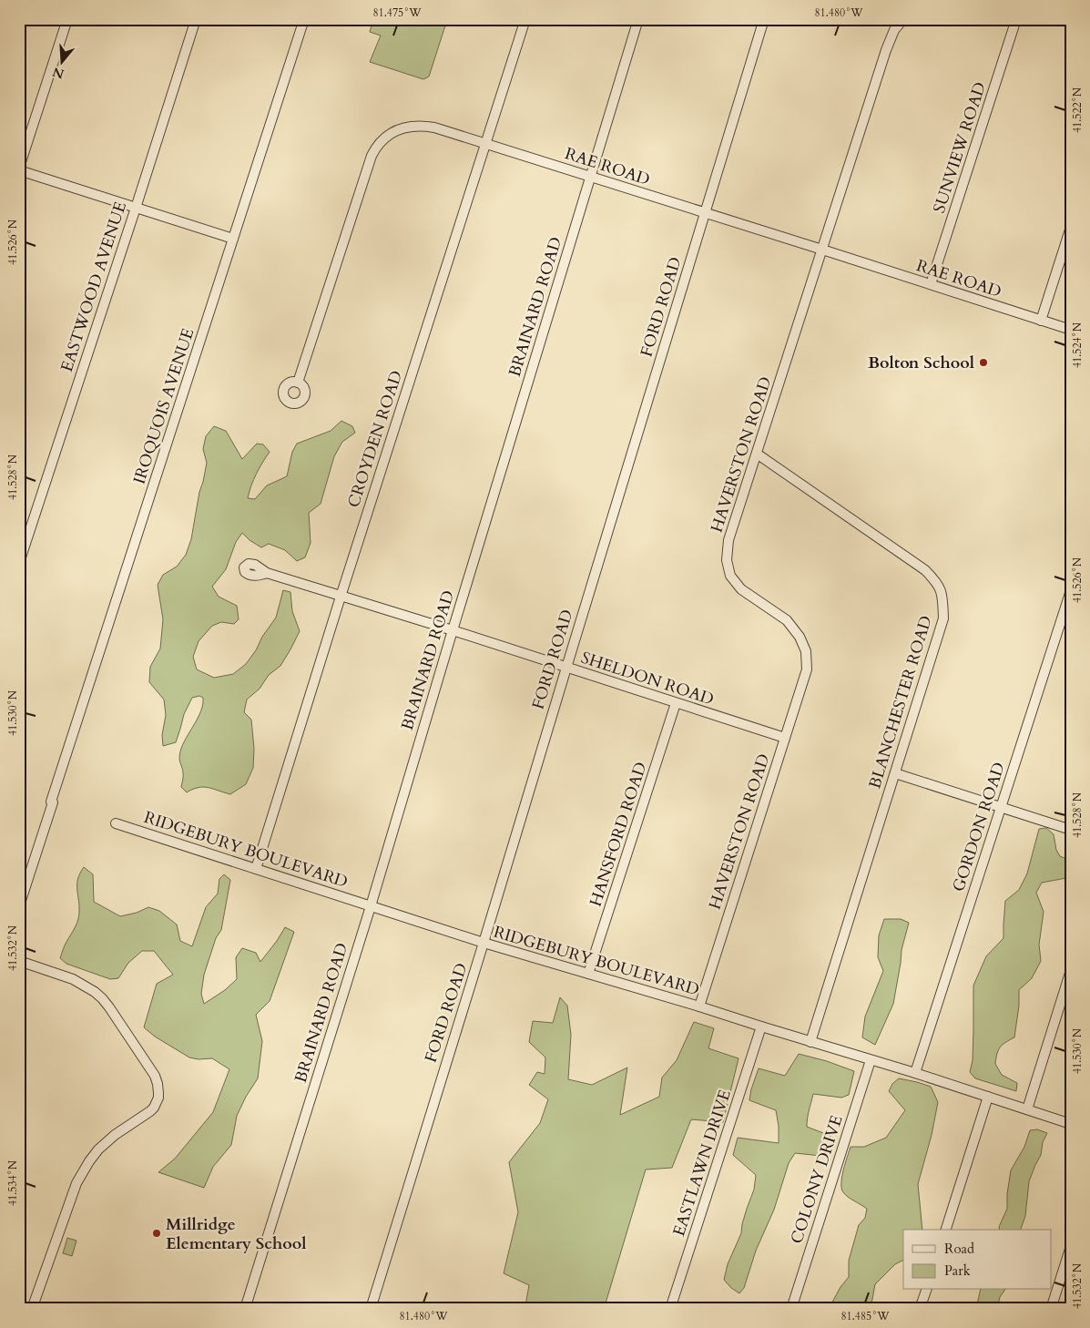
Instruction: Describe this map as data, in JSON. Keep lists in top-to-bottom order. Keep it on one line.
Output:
{"streets":{"street":["SUNVIEW ROAD","RAE ROAD","EASTWOOD AVENUE","BRAINARD ROAD","FORD ROAD","IROQUOIS AVENUE","CROYDEN ROAD","HAVERSTON ROAD","SHELDON ROAD","BLANCHESTER ROAD","GORDON ROAD","HANSFORD ROAD","RIDGEBURY BOULEVARD","EASTLAWN DRIVE","COLONY DRIVE"]},"crossings":[["SUNVIEW ROAD","RAE ROAD"],["RAE ROAD","BRAINARD ROAD"],["RAE ROAD","FORD ROAD"],["RAE ROAD","CROYDEN ROAD"],["RAE ROAD","HAVERSTON ROAD"],["BRAINARD ROAD","SHELDON ROAD"],["BRAINARD ROAD","RIDGEBURY BOULEVARD"],["FORD ROAD","SHELDON ROAD"],["FORD ROAD","RIDGEBURY BOULEVARD"],["CROYDEN ROAD","SHELDON ROAD"],["CROYDEN ROAD","RIDGEBURY BOULEVARD"],["HAVERSTON ROAD","SHELDON ROAD"],["HAVERSTON ROAD","BLANCHESTER ROAD"],["HAVERSTON ROAD","RIDGEBURY BOULEVARD"],["SHELDON ROAD","HANSFORD ROAD"],["BLANCHESTER ROAD","RIDGEBURY BOULEVARD"],["GORDON ROAD","RIDGEBURY BOULEVARD"],["HANSFORD ROAD","RIDGEBURY BOULEVARD"],["RIDGEBURY BOULEVARD","EASTLAWN DRIVE"],["RIDGEBURY BOULEVARD","COLONY DRIVE"]],"places":["Bolton School","Millridge Elementary School"],"legend":["Road","Park"],"north":"bottom","coordinates":["81.475°W","81.480°W","41.522°N","41.526°N","41.524°N","41.528°N","41.530°N","41.532°N","41.534°N","81.485°W"]}
